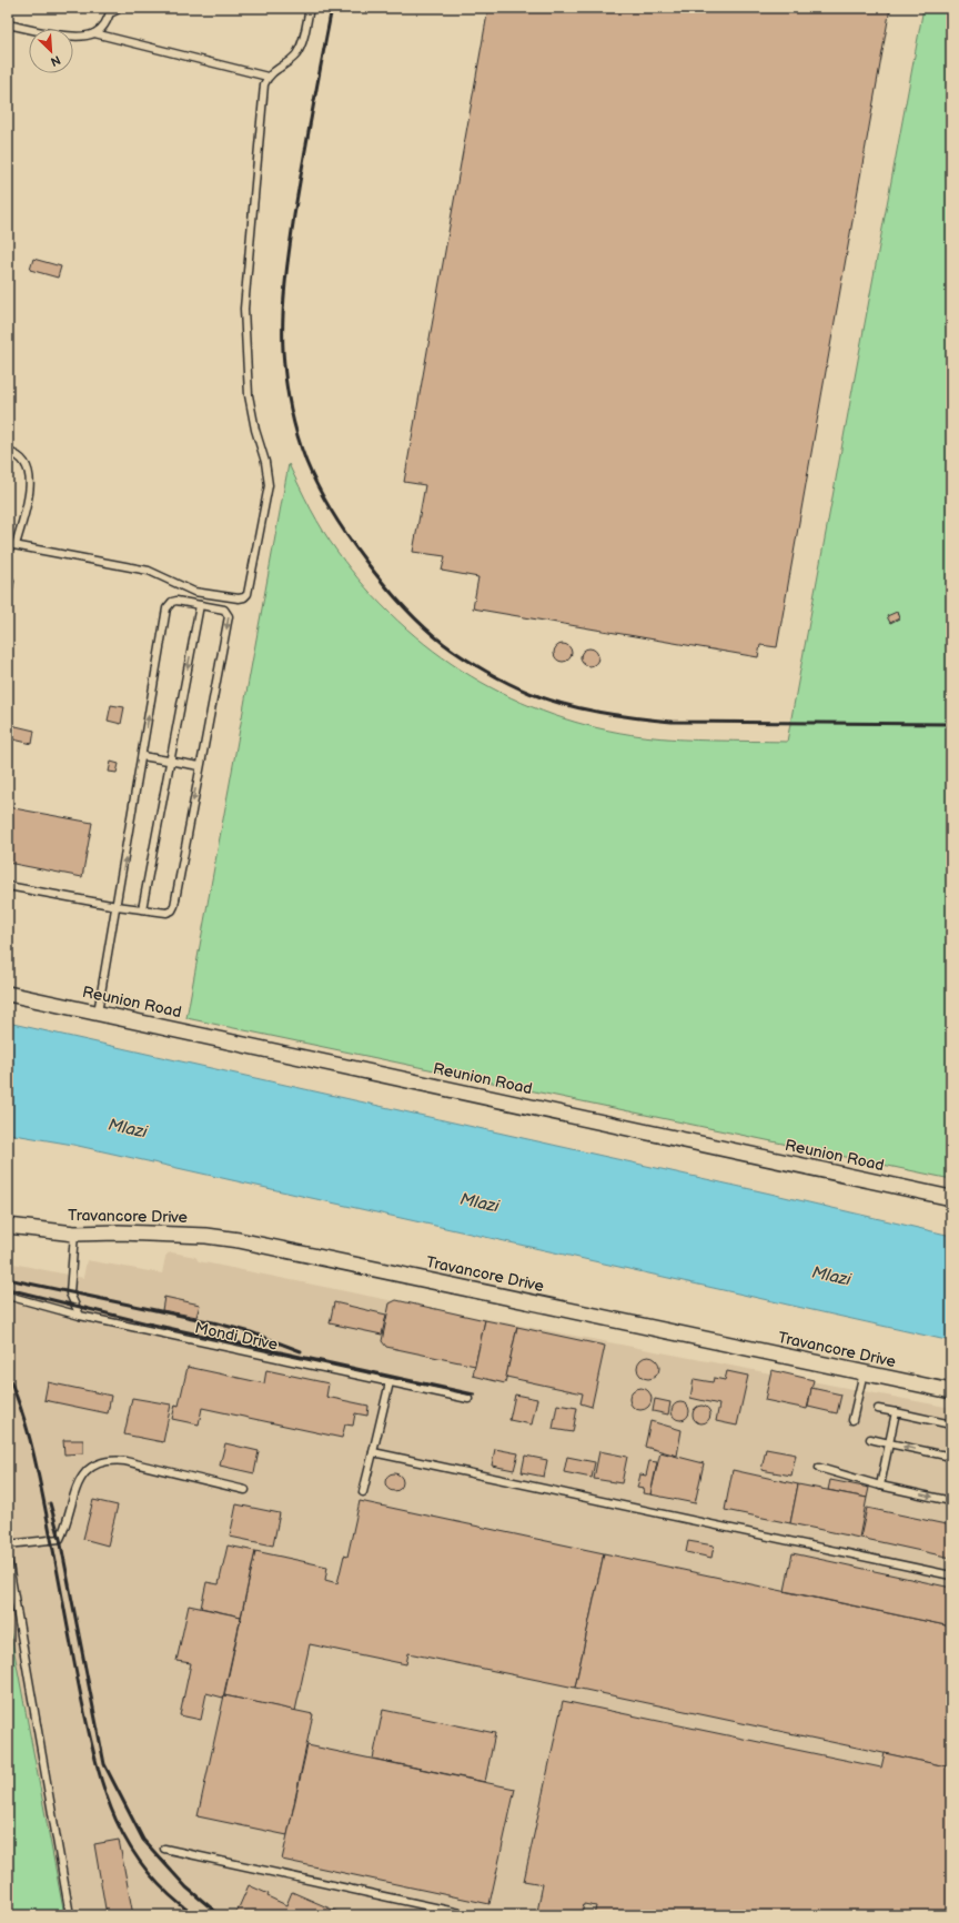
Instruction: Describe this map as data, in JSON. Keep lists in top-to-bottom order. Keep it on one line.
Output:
{"streets":{"street":["Reunion Road","Travancore Drive"],"lane":["Mondi Drive"]},"water":["Mlazi"],"north":"bottom right"}
